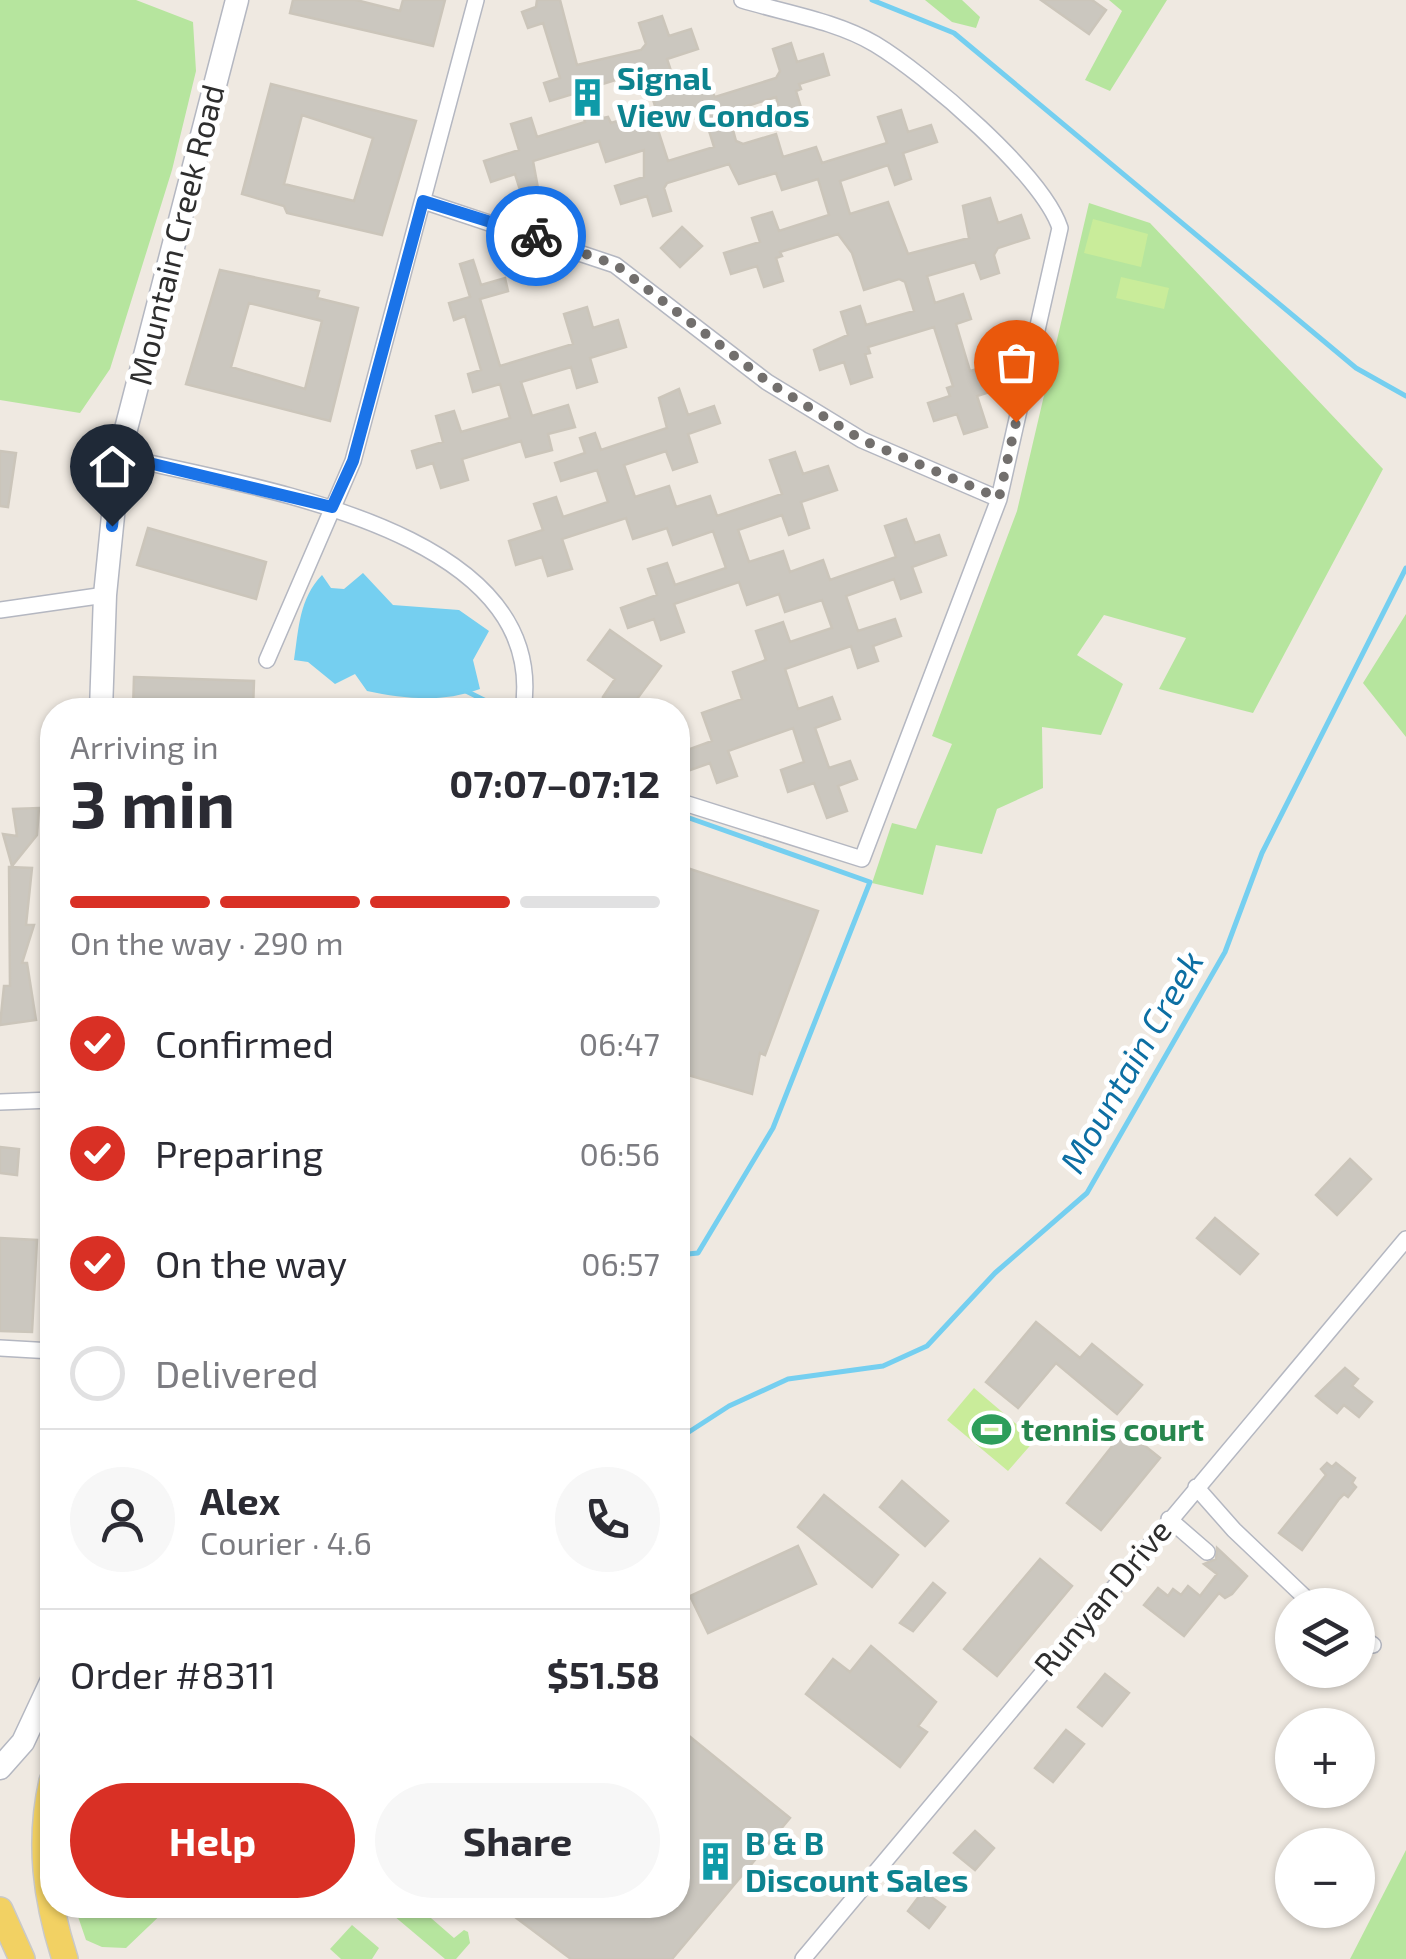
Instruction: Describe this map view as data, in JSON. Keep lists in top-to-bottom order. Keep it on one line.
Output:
{"streets":{"main road":["Mountain Creek Road"],"street":["Runyan Drive"]},"water":["Mountain Creek"],"places":{"building":["Signal View Condos","B & B Discount Sales"],"sports":["tennis court"]},"page":{"heading":["3 min","Arriving in","07:07–07:12"],"panel":["Alex","Courier · 4.6","Order #8311","$51.58"],"bar":"On the way · 290 m","list":[["Confirmed","06:47"],["Preparing","06:56"],["On the way","06:57"],"Delivered"],"map_buttons":["+","−"],"buttons":["Help","Share"]}}
